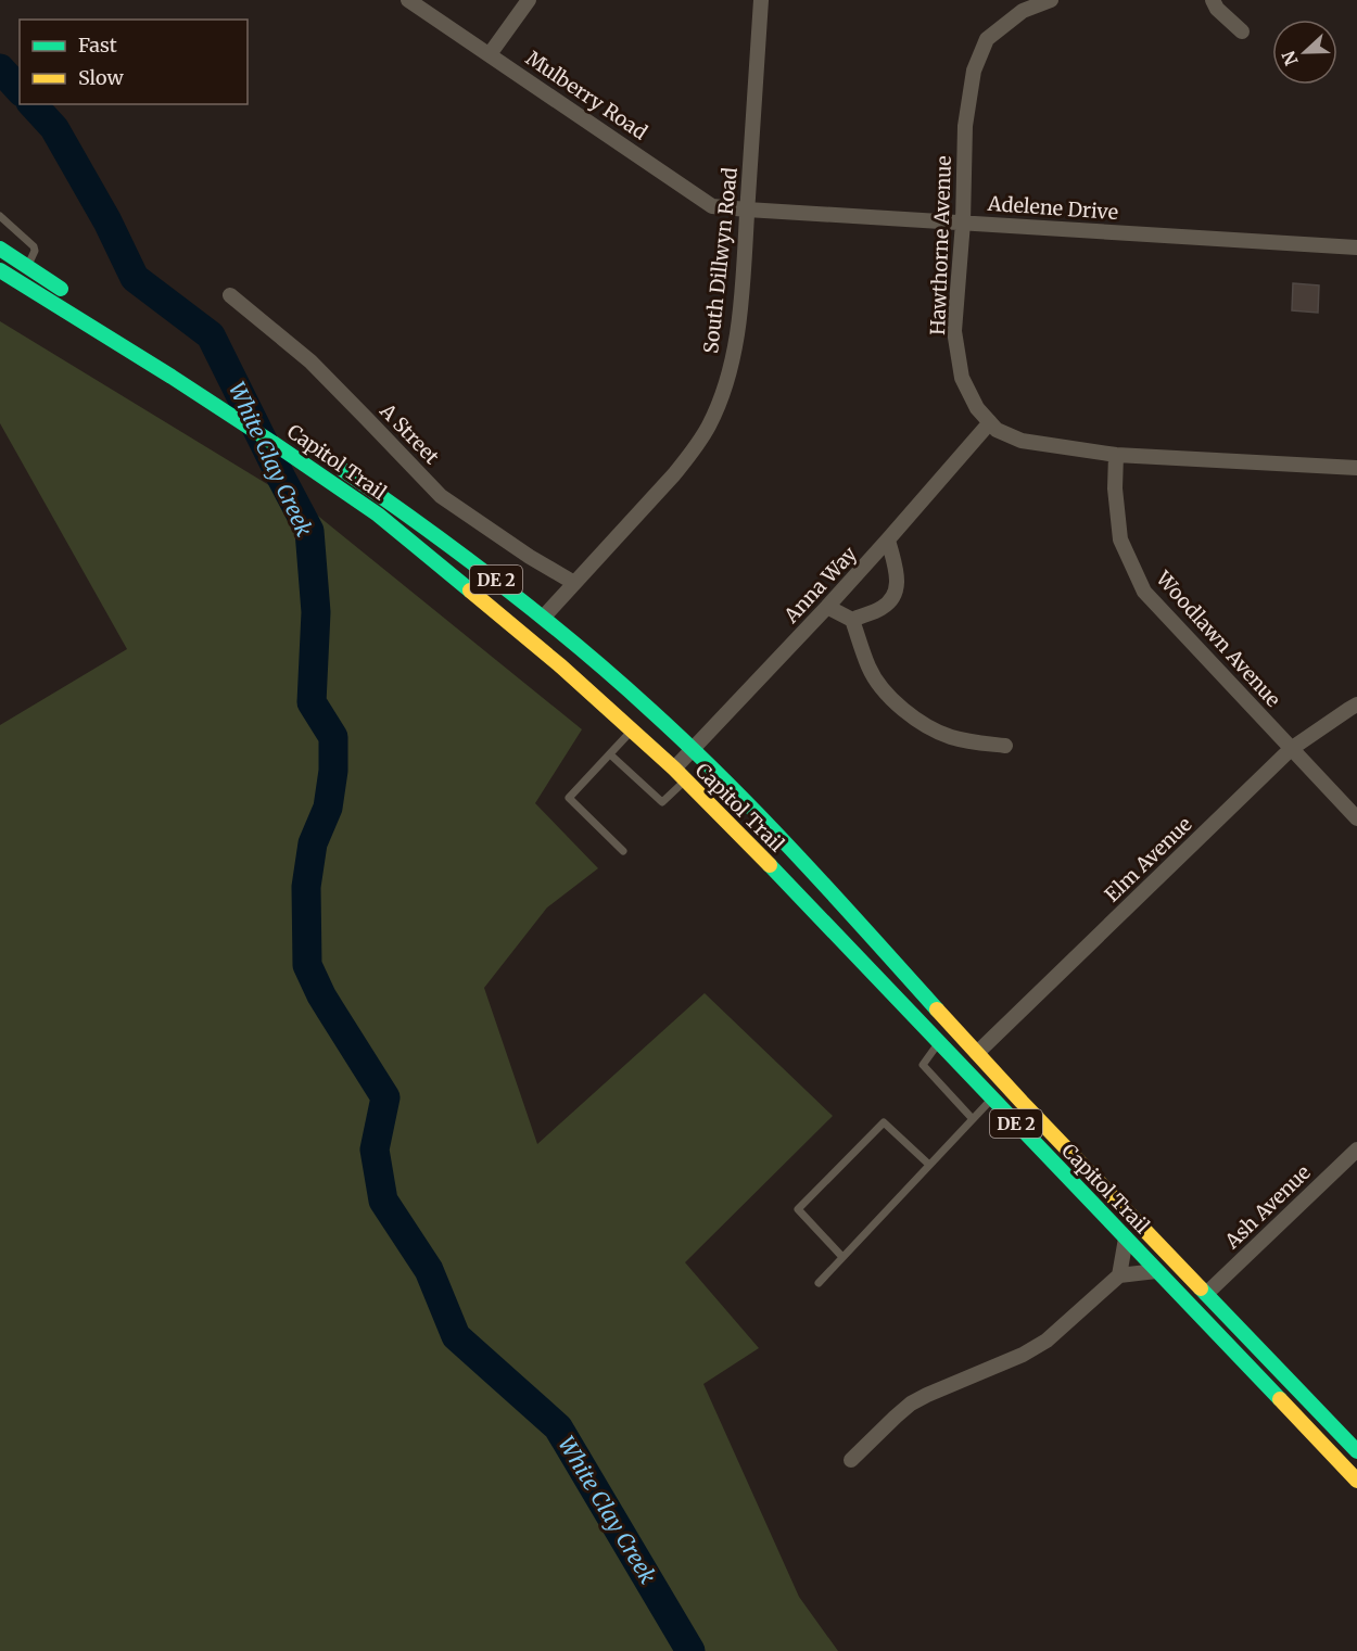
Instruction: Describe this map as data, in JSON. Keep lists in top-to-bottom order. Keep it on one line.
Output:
{"streets":{"main road":["Capitol Trail","DE 2"],"street":["Mulberry Road","Adelene Drive","Hawthorne Avenue","South Dillwyn Road","A Street","Anna Way","Woodlawn Avenue","Elm Avenue","Ash Avenue"]},"crossings":[["Mulberry Road","Adelene Drive"],["Mulberry Road","South Dillwyn Road"],["Adelene Drive","Hawthorne Avenue"],["Adelene Drive","South Dillwyn Road"],["Hawthorne Avenue","Anna Way"],["Hawthorne Avenue","Woodlawn Avenue"],["South Dillwyn Road","A Street"],["South Dillwyn Road","Capitol Trail"],["Capitol Trail","Anna Way"],["Capitol Trail","Elm Avenue"],["Capitol Trail","Ash Avenue"],["Woodlawn Avenue","Elm Avenue"]],"water":["White Clay Creek"],"legend":["Fast","Slow"],"north":"left"}
